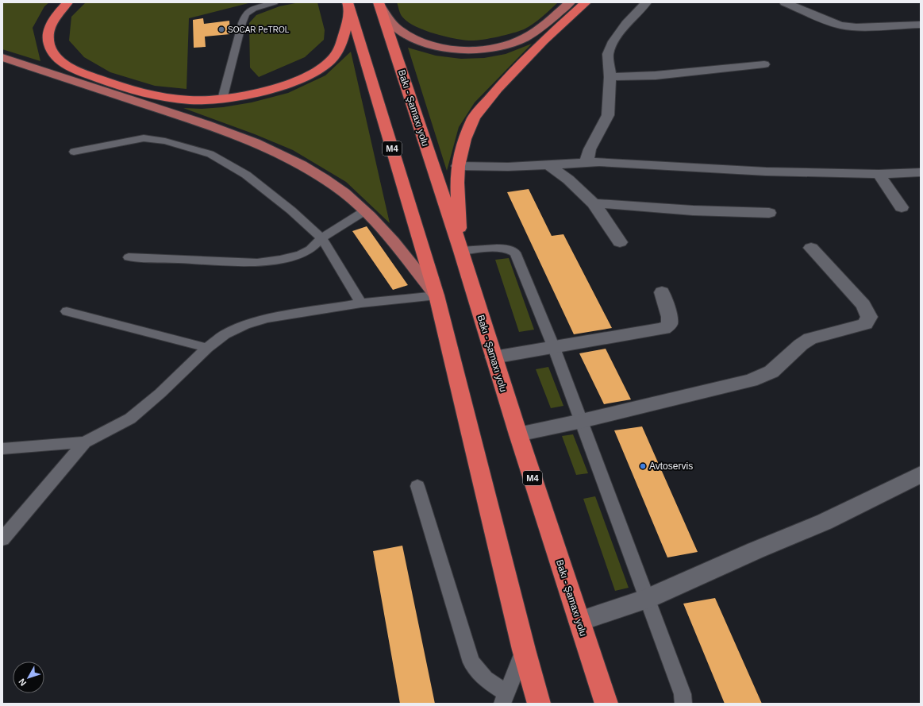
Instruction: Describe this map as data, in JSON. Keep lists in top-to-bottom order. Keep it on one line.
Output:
{"streets":{"highway":["Bakı - Şamaxı yolu","M4"]},"places":["SOCAR PeTROL","Avtoservis"],"north":"bottom left"}
